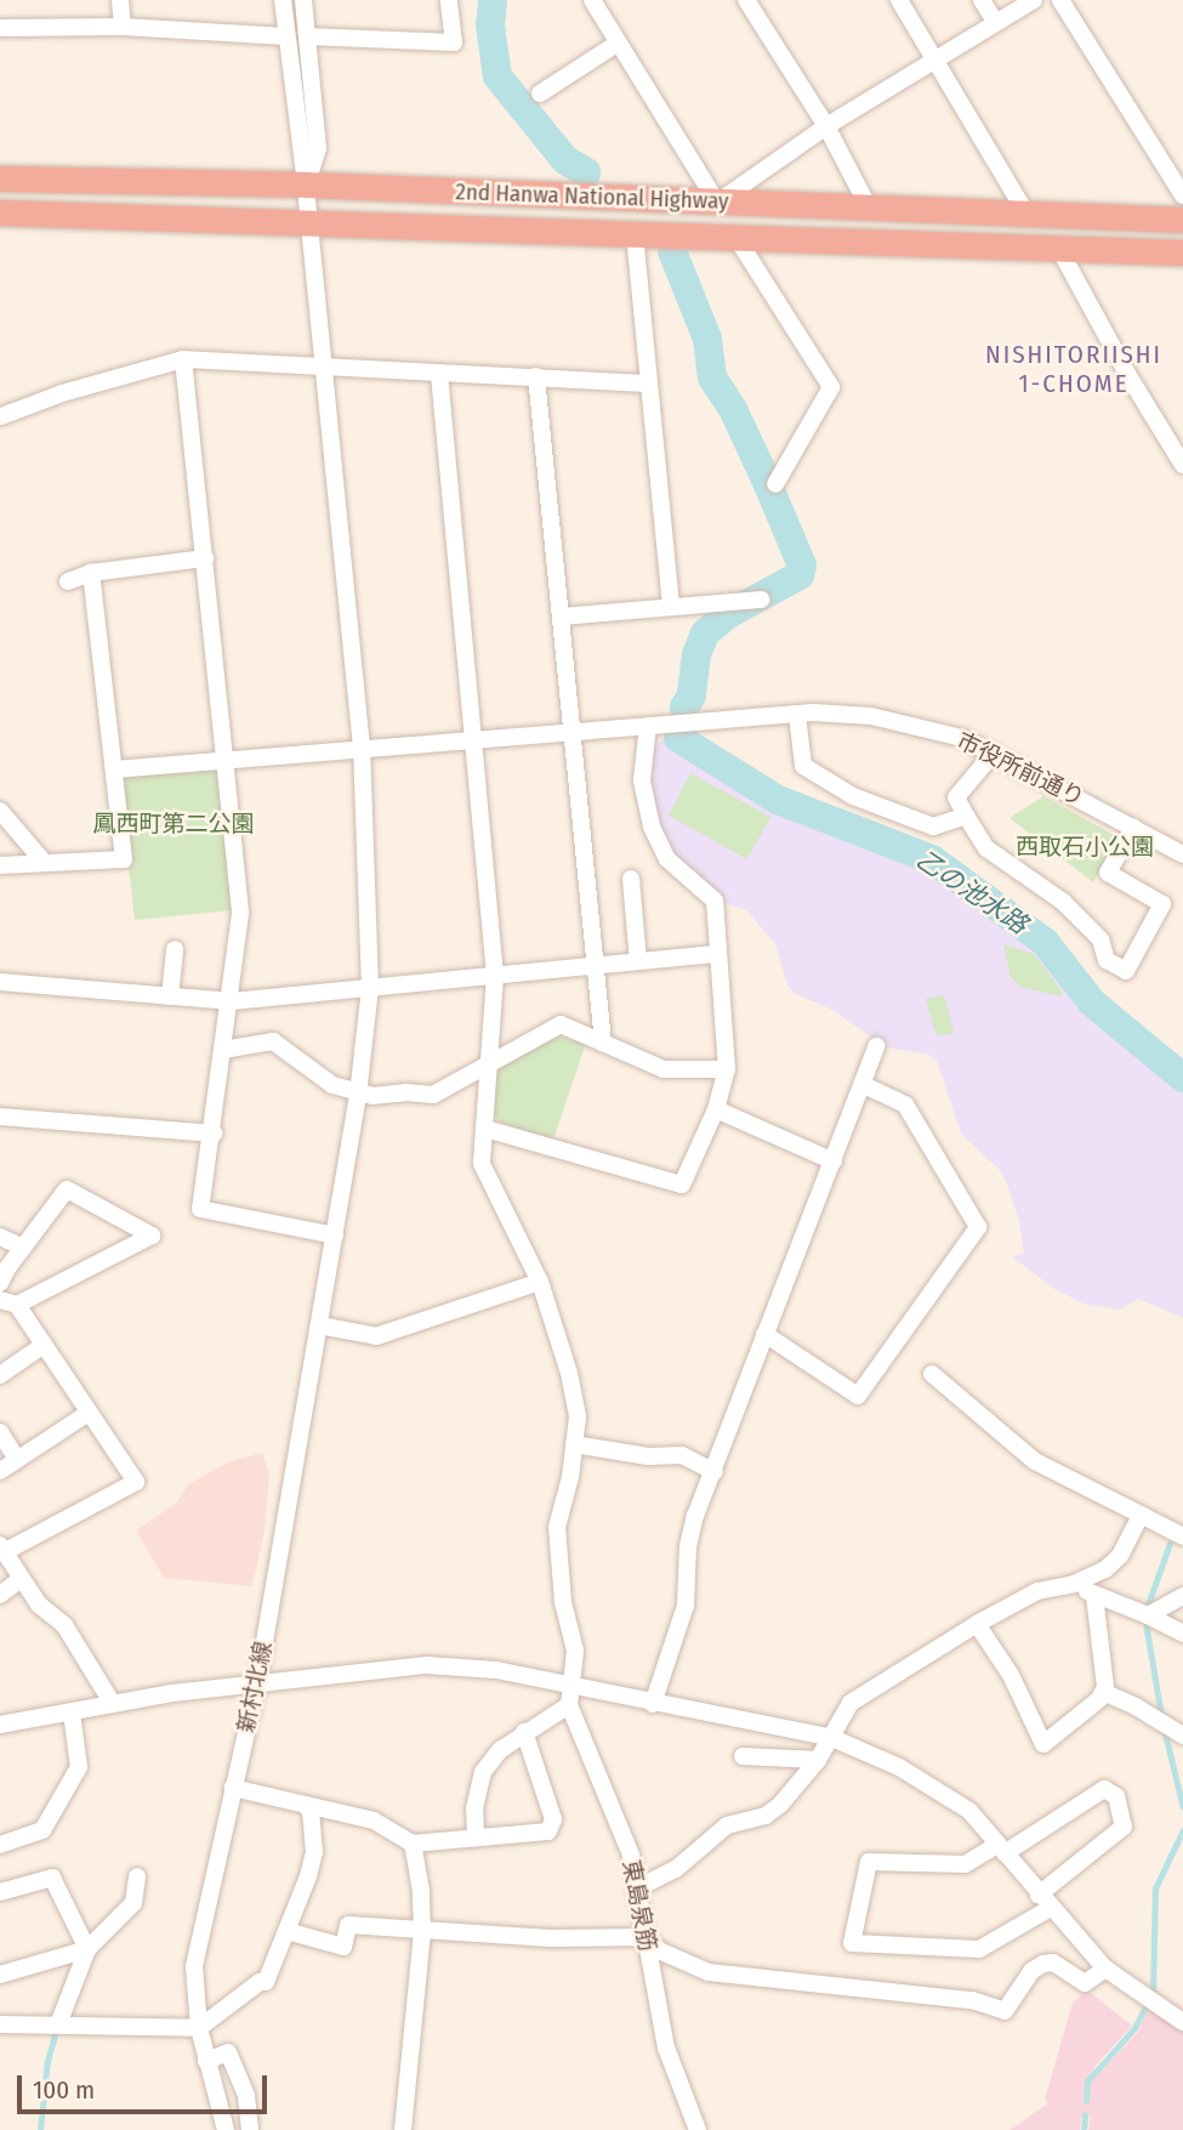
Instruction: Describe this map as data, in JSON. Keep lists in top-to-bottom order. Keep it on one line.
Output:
{"streets":{"highway":["2nd Hanwa National Highway"],"street":["市役所前通り","新村北線","東島泉筋"]},"crossings":[["2nd Hanwa National Highway","新村北線"],["市役所前通り","新村北線"],["市役所前通り","東島泉筋"]],"districts":["NISHITORIISHI 1-CHOME"],"water":["乙の池水路"],"parks":["鳳西町第二公園","西取石小公園"],"scale_bar":"100 m"}
